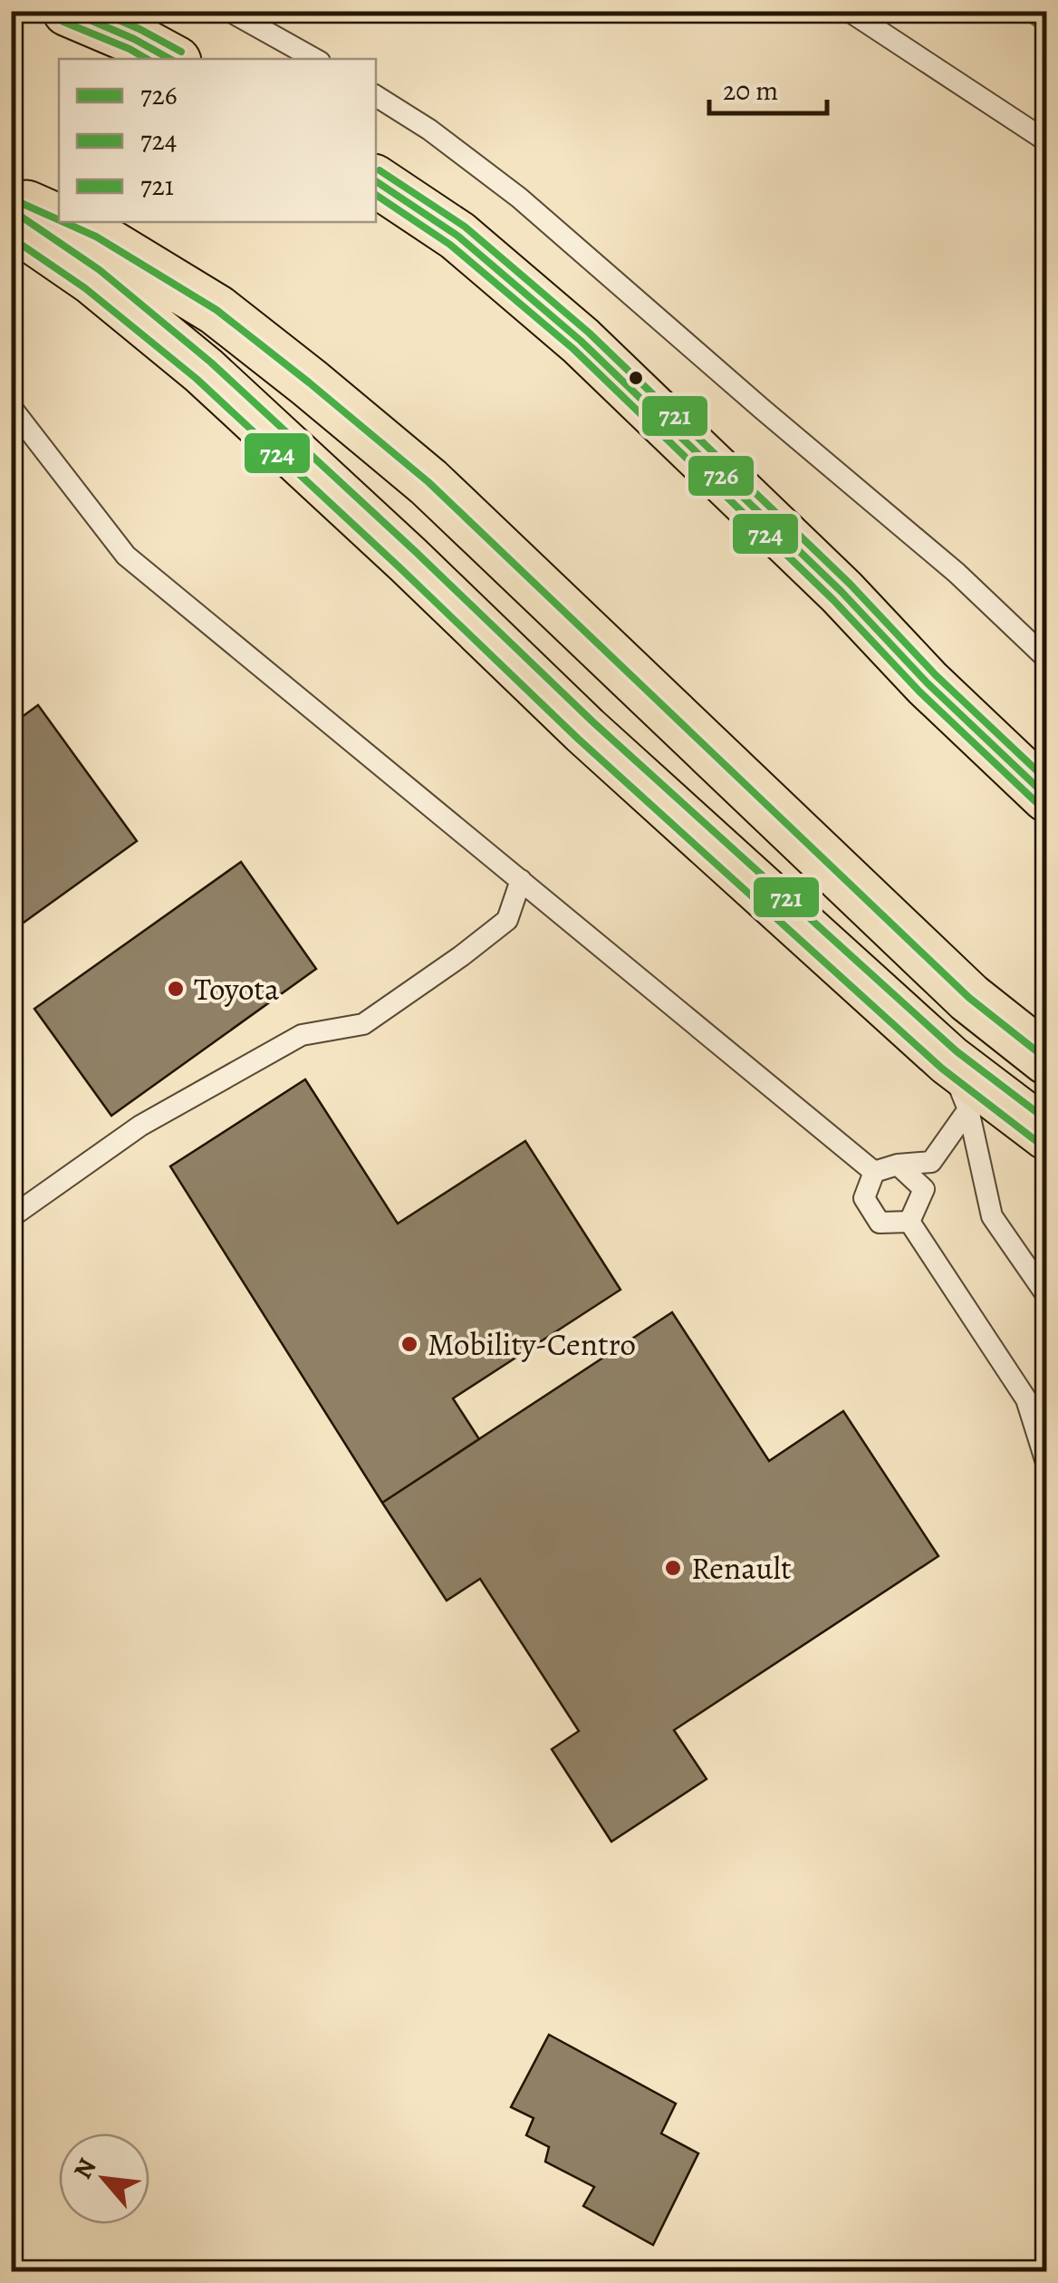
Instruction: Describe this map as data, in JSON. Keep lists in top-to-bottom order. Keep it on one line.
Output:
{"places":["Toyota","Mobility-Centro","Renault"],"lines":["transit line 726","transit line 721","transit line 724"],"legend":["726","724","721"],"scale_bar":"20 m","north":"top left"}
